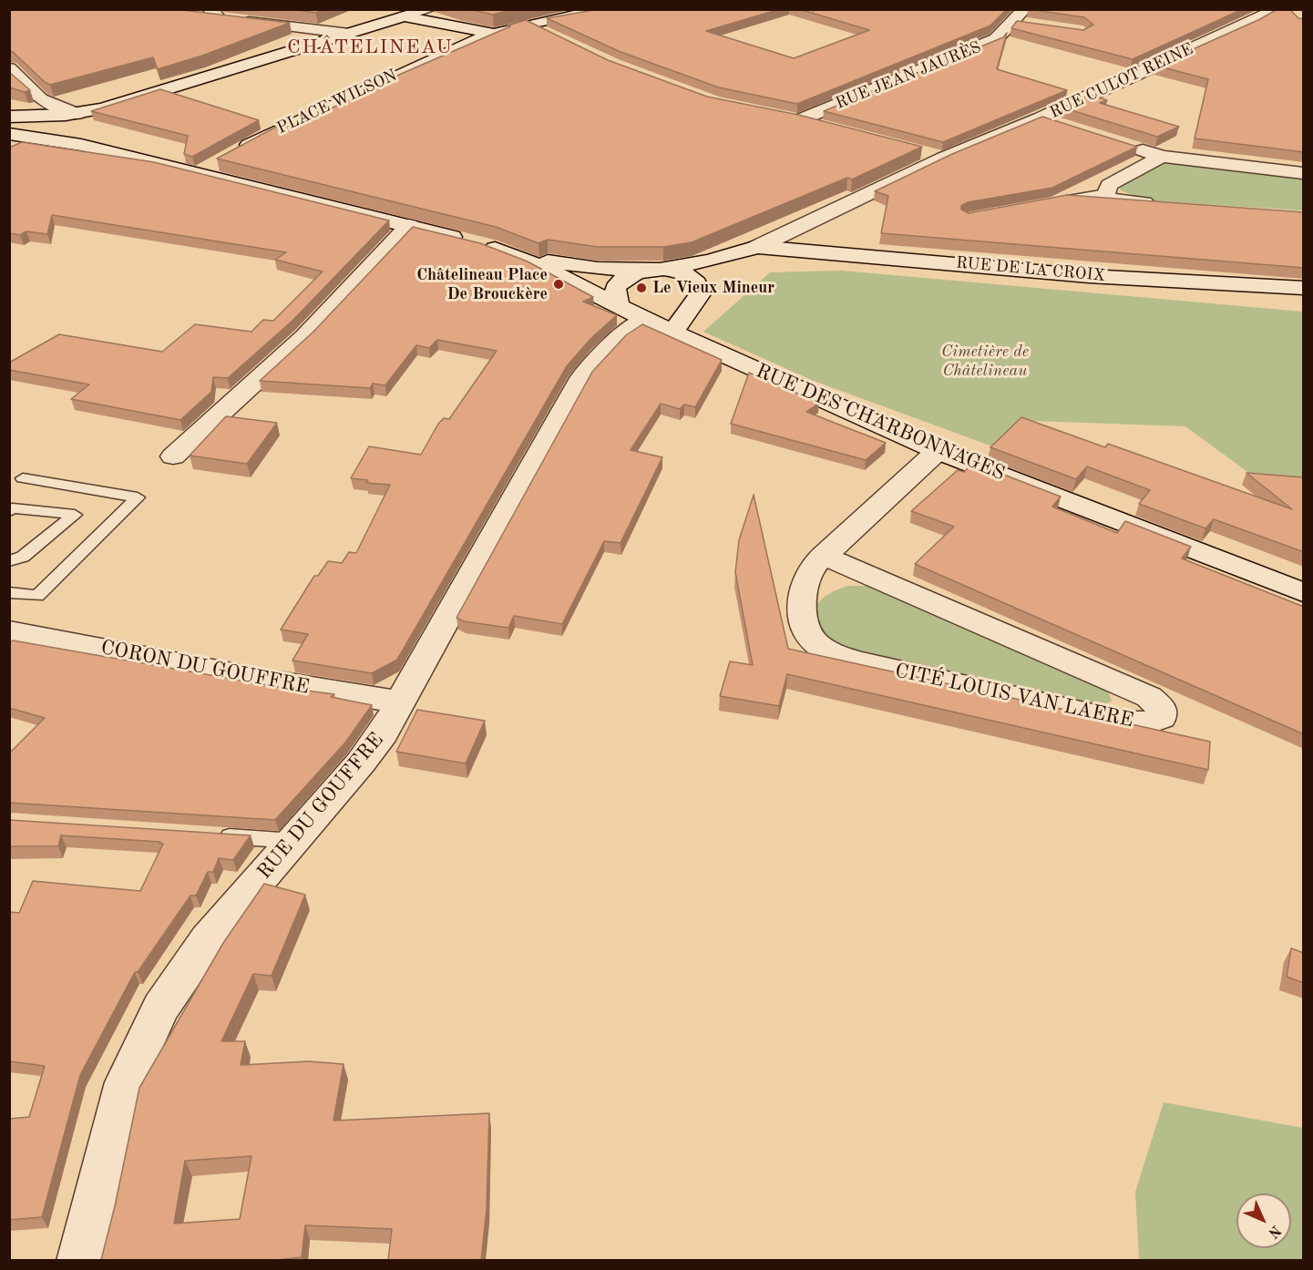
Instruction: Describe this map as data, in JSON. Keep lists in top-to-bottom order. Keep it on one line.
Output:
{"streets":{"street":["RUE JEAN JAURÈS","RUE CULOT REINE","PLACE WILSON","RUE DE LA CROIX","RUE DES CHARBONNAGES","CORON DU GOUFFRE","CITÉ LOUIS VAN LAERE","RUE DU GOUFFRE"]},"crossings":[["RUE CULOT REINE","RUE DE LA CROIX"],["RUE DES CHARBONNAGES","RUE DU GOUFFRE"],["CORON DU GOUFFRE","RUE DU GOUFFRE"]],"districts":["CHÂTELINEAU"],"parks":["Cimetière de Châtelineau"],"places":["Châtelineau Place De Brouckère","Le Vieux Mineur"],"north":"bottom right"}
